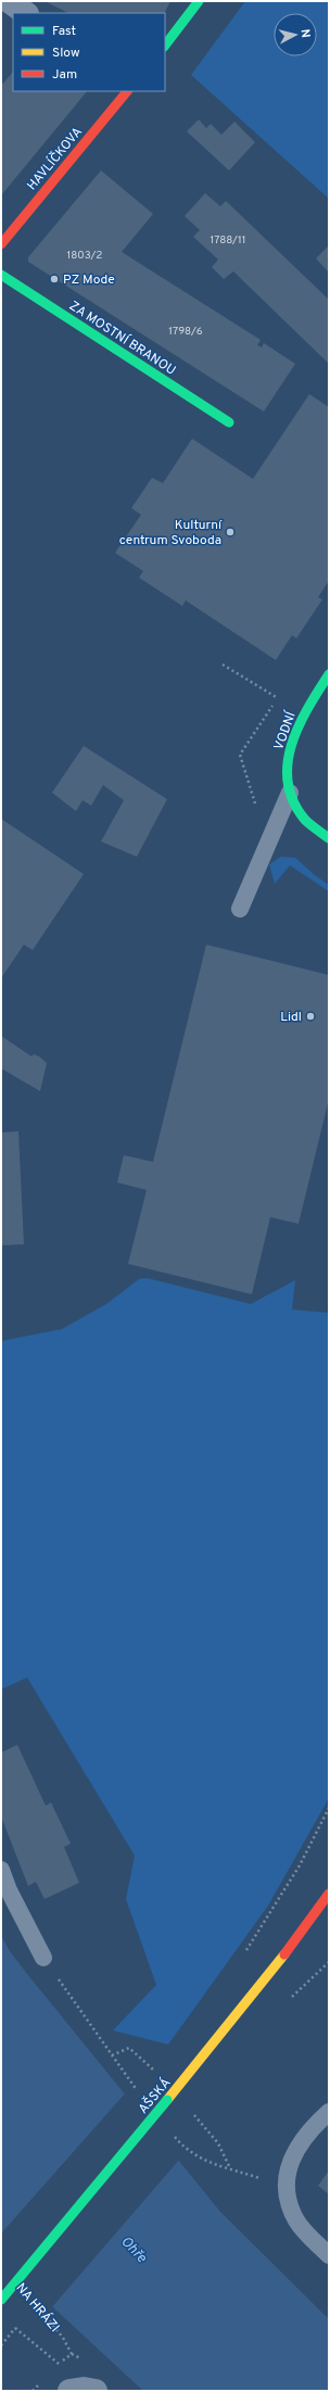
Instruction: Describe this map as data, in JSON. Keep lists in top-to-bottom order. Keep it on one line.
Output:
{"streets":{"street":["HAVLÍČKOVA","ZA MOSTNÍ BRANOU","VODNÍ","AŠSKÁ"],"path":["NA HRÁZI"]},"water":["Ohře"],"places":["PZ Mode","Kulturní centrum Svoboda","Lidl"],"house_numbers":["1788/11","1803/2","1798/6"],"legend":["Fast","Slow","Jam"],"north":"right"}
